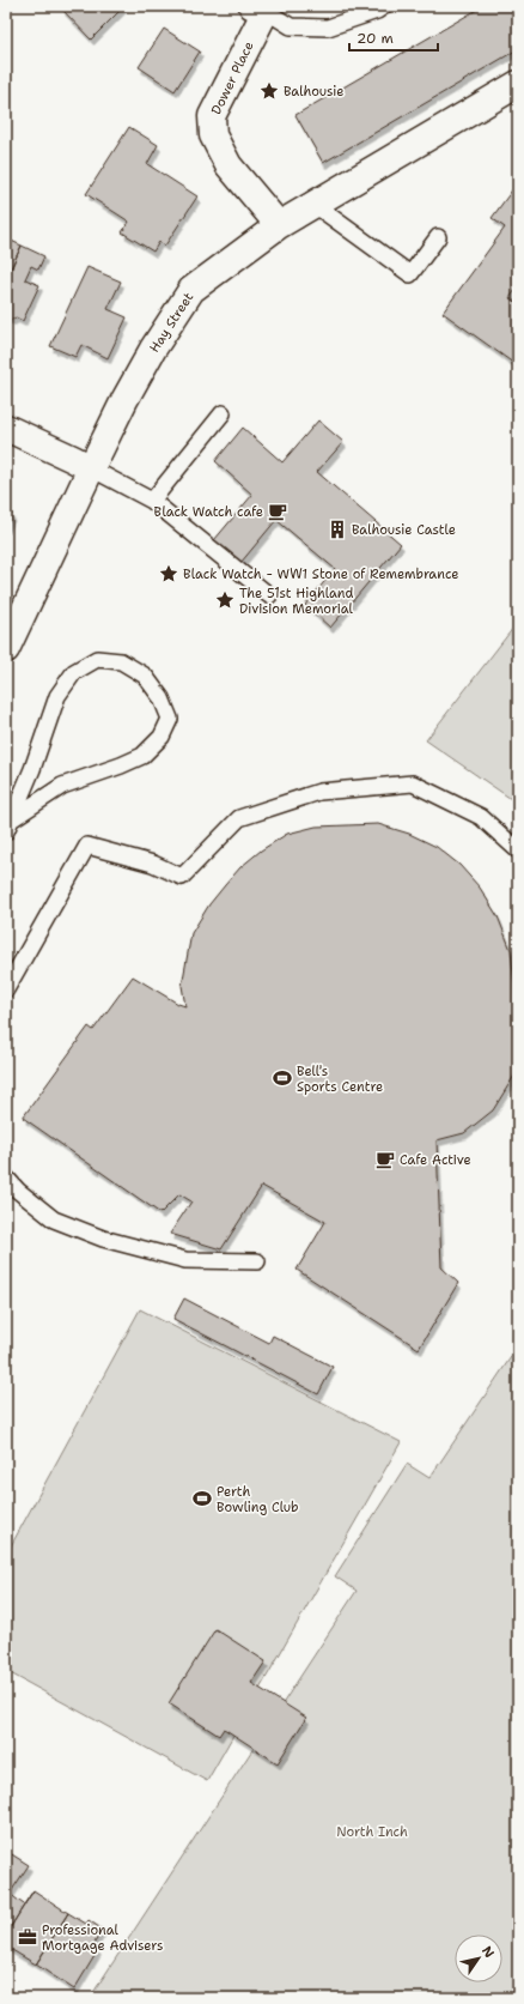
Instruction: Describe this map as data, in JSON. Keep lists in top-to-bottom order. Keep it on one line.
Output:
{"streets":{"street":["Dower Place","Hay Street"]},"crossings":[["Dower Place","Hay Street"]],"parks":["North Inch"],"places":{"place":["Balhousie","Black Watch - WW1 Stone of Remembrance","The 51st Highland Division Memorial"],"cafe":["Black Watch cafe","Cafe Active"],"building":["Balhousie Castle"],"sports":["Bell's Sports Centre","Perth Bowling Club"],"office":["Professional Mortgage Advisers"]},"scale_bar":"20 m","north":"top right"}
